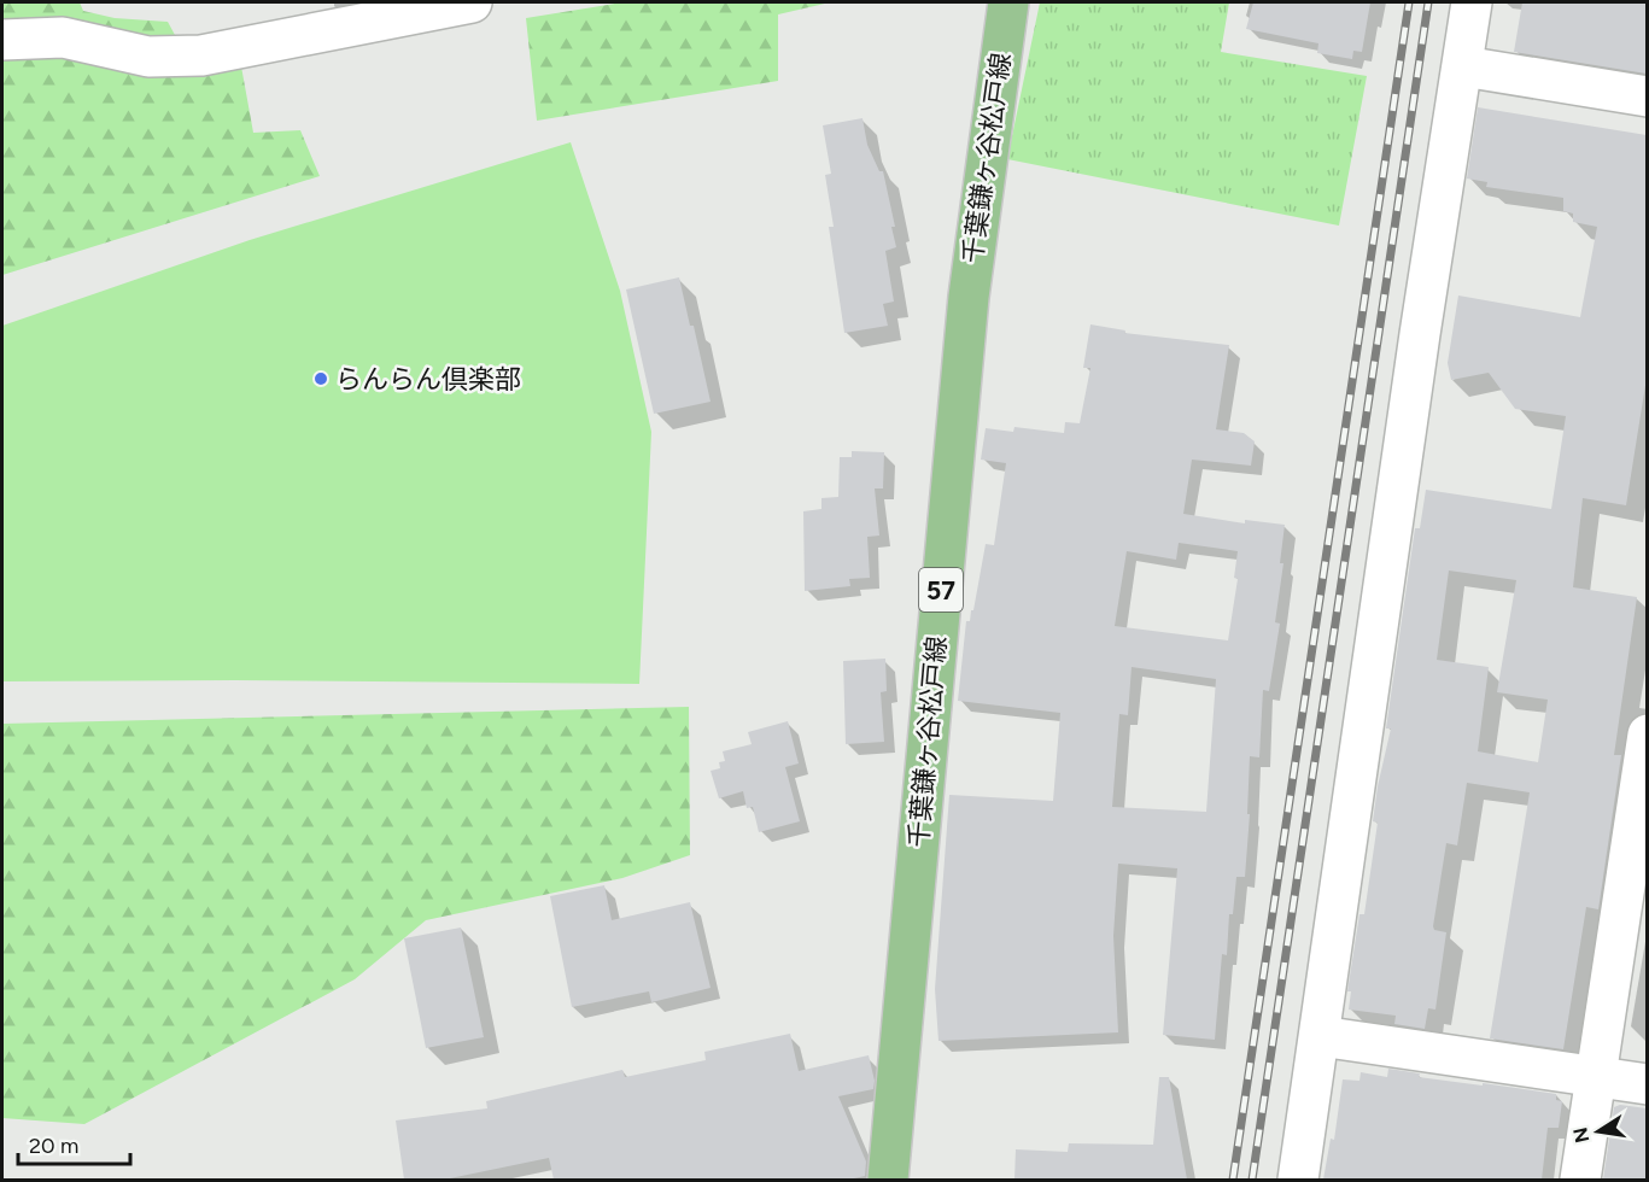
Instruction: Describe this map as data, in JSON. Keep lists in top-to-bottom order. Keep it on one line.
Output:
{"streets":{"main road":["千葉鎌ヶ谷松戸線","57"]},"places":["らんらん倶楽部"],"scale_bar":"20 m","north":"left"}
